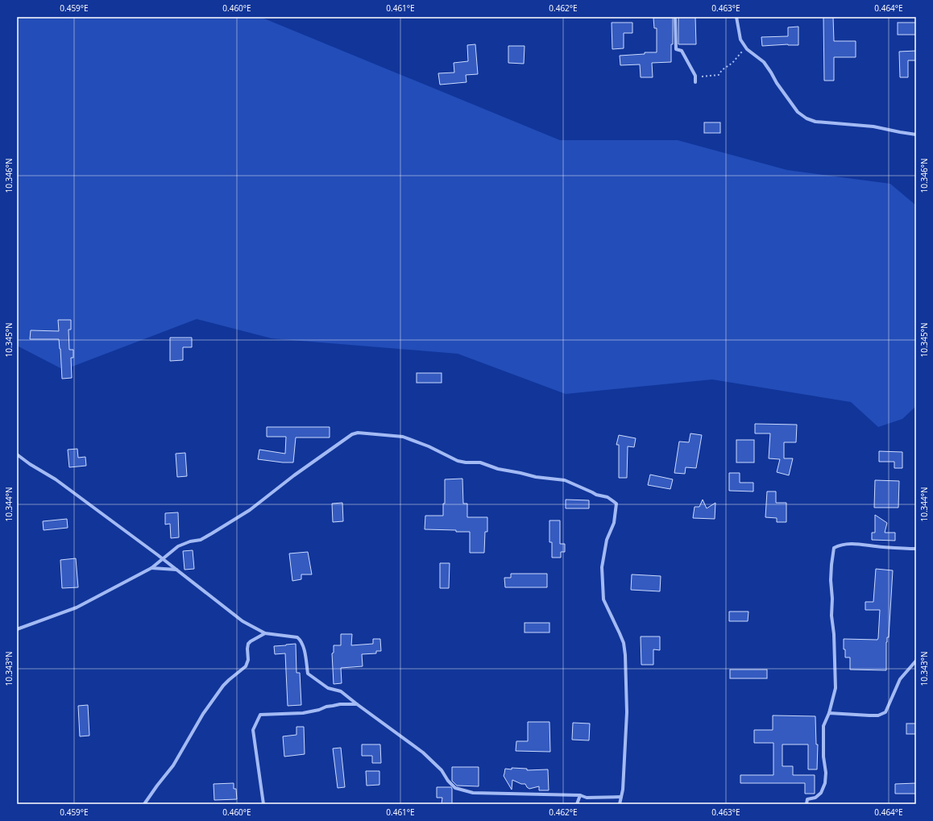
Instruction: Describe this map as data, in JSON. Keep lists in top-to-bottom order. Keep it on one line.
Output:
{"coordinates":["0.459°E","0.460°E","0.461°E","0.462°E","0.463°E","0.464°E","10.346°N","10.345°N","10.344°N","10.343°N"]}
